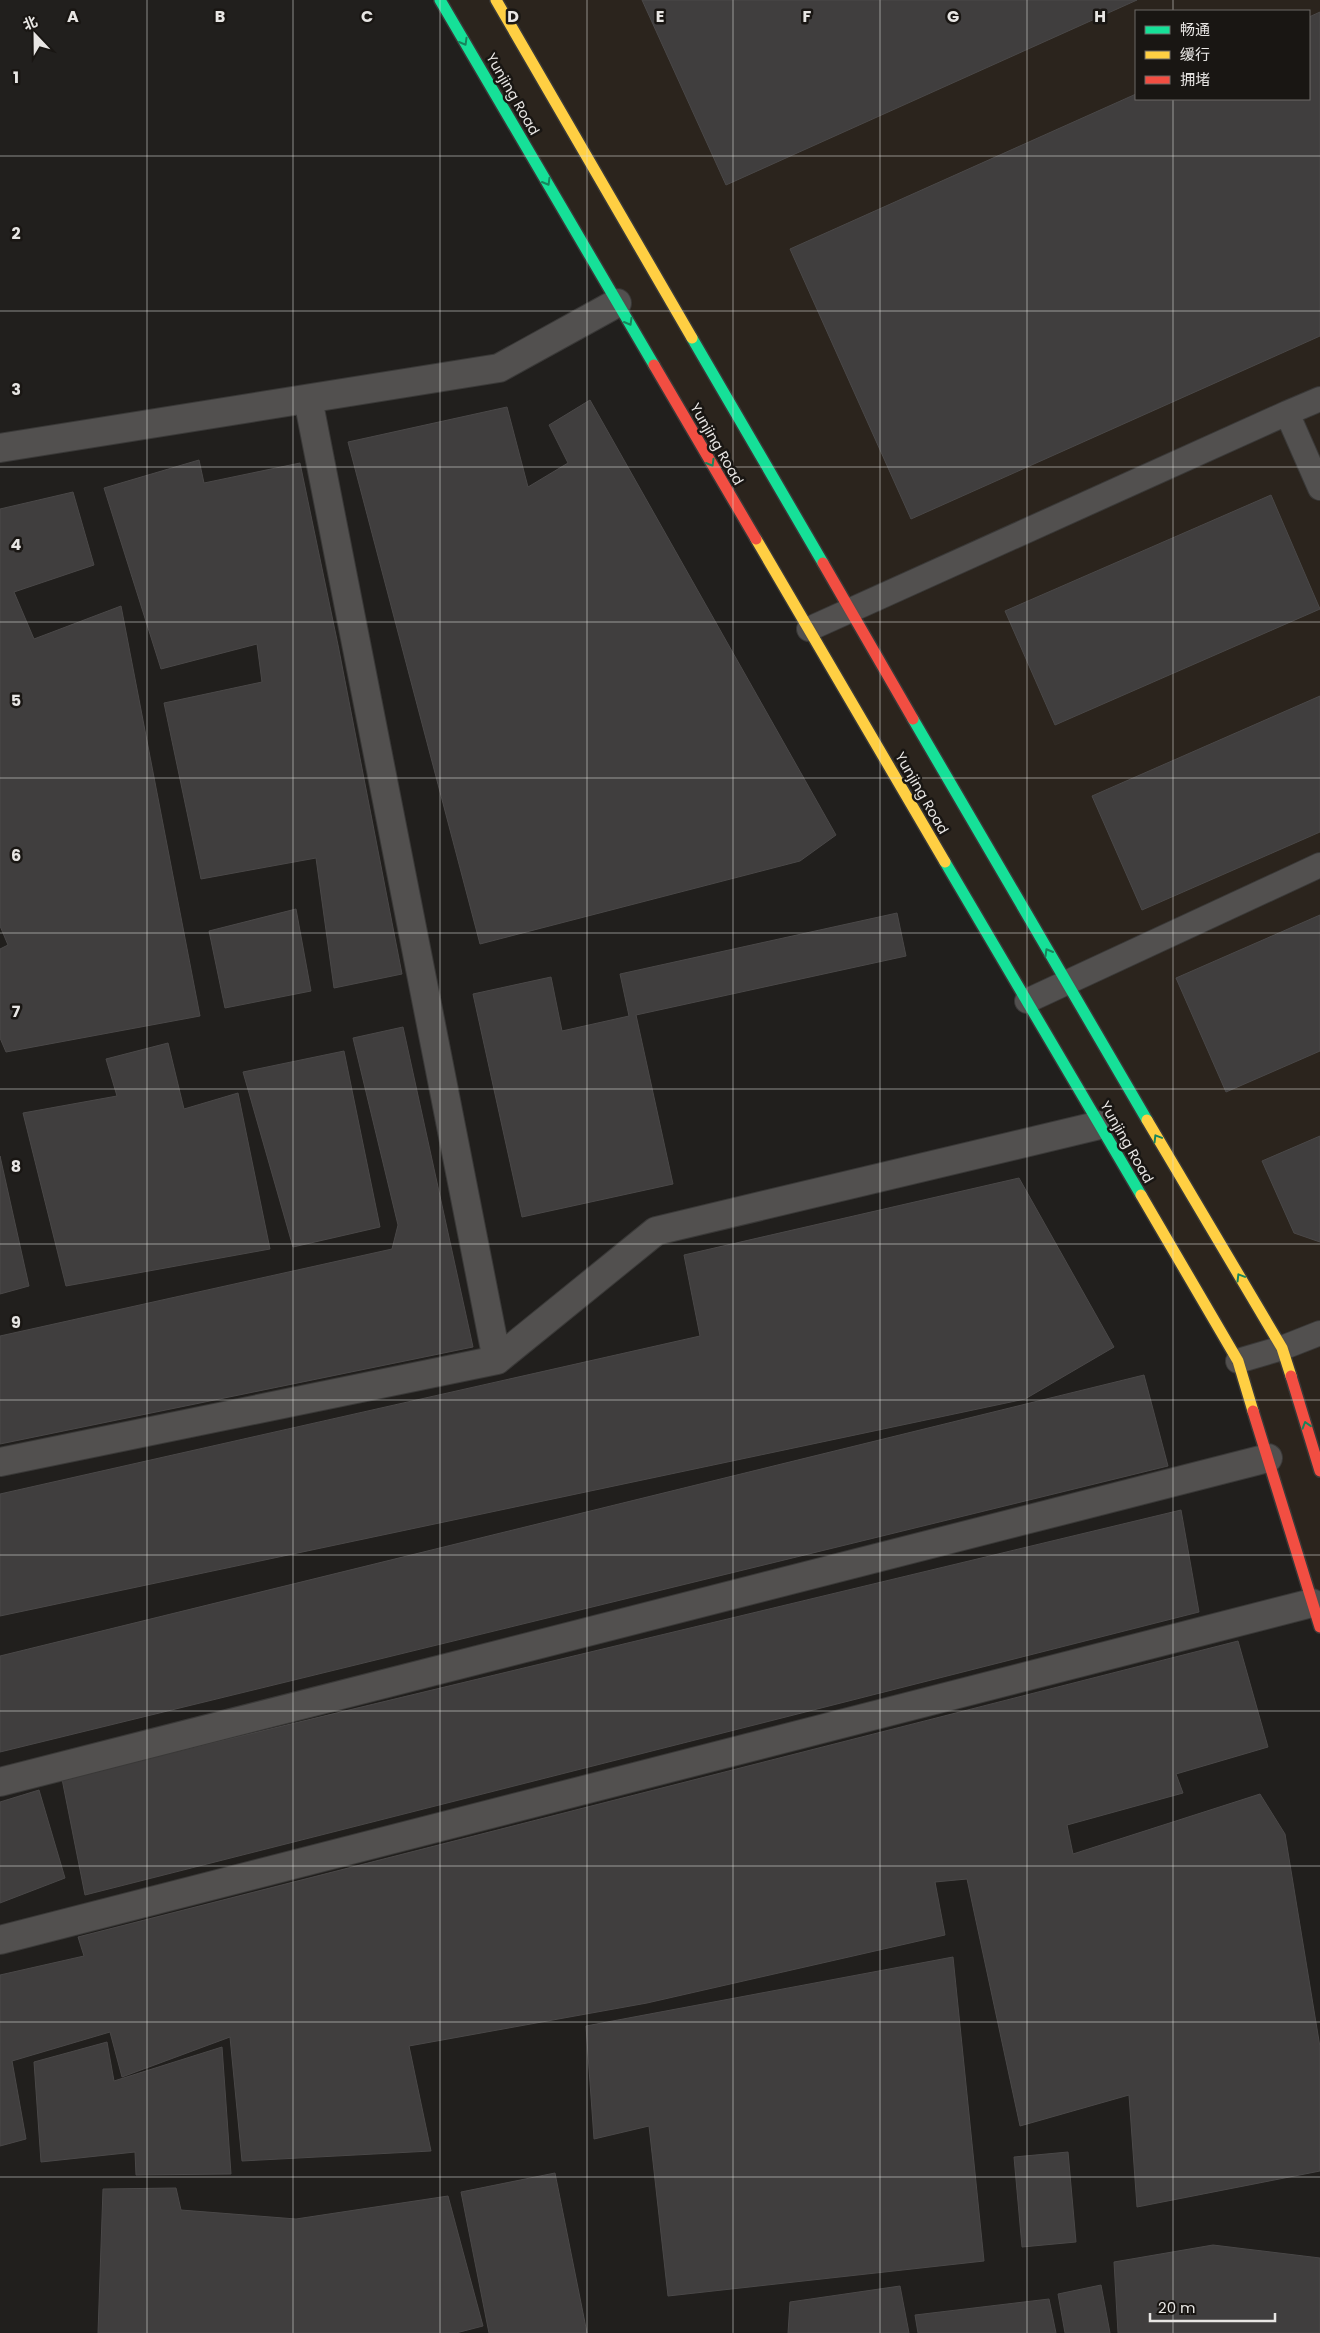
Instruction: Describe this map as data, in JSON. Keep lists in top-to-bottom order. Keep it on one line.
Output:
{"streets":{"street":["Yunjing Road"]},"legend":["畅通","缓行","拥堵"],"scale_bar":"20 m","north":"top","grid":{"columns":["A","B","C","D","E","F","G","H"],"rows":["1","2","3","4","5","6","7","8","9"]}}
